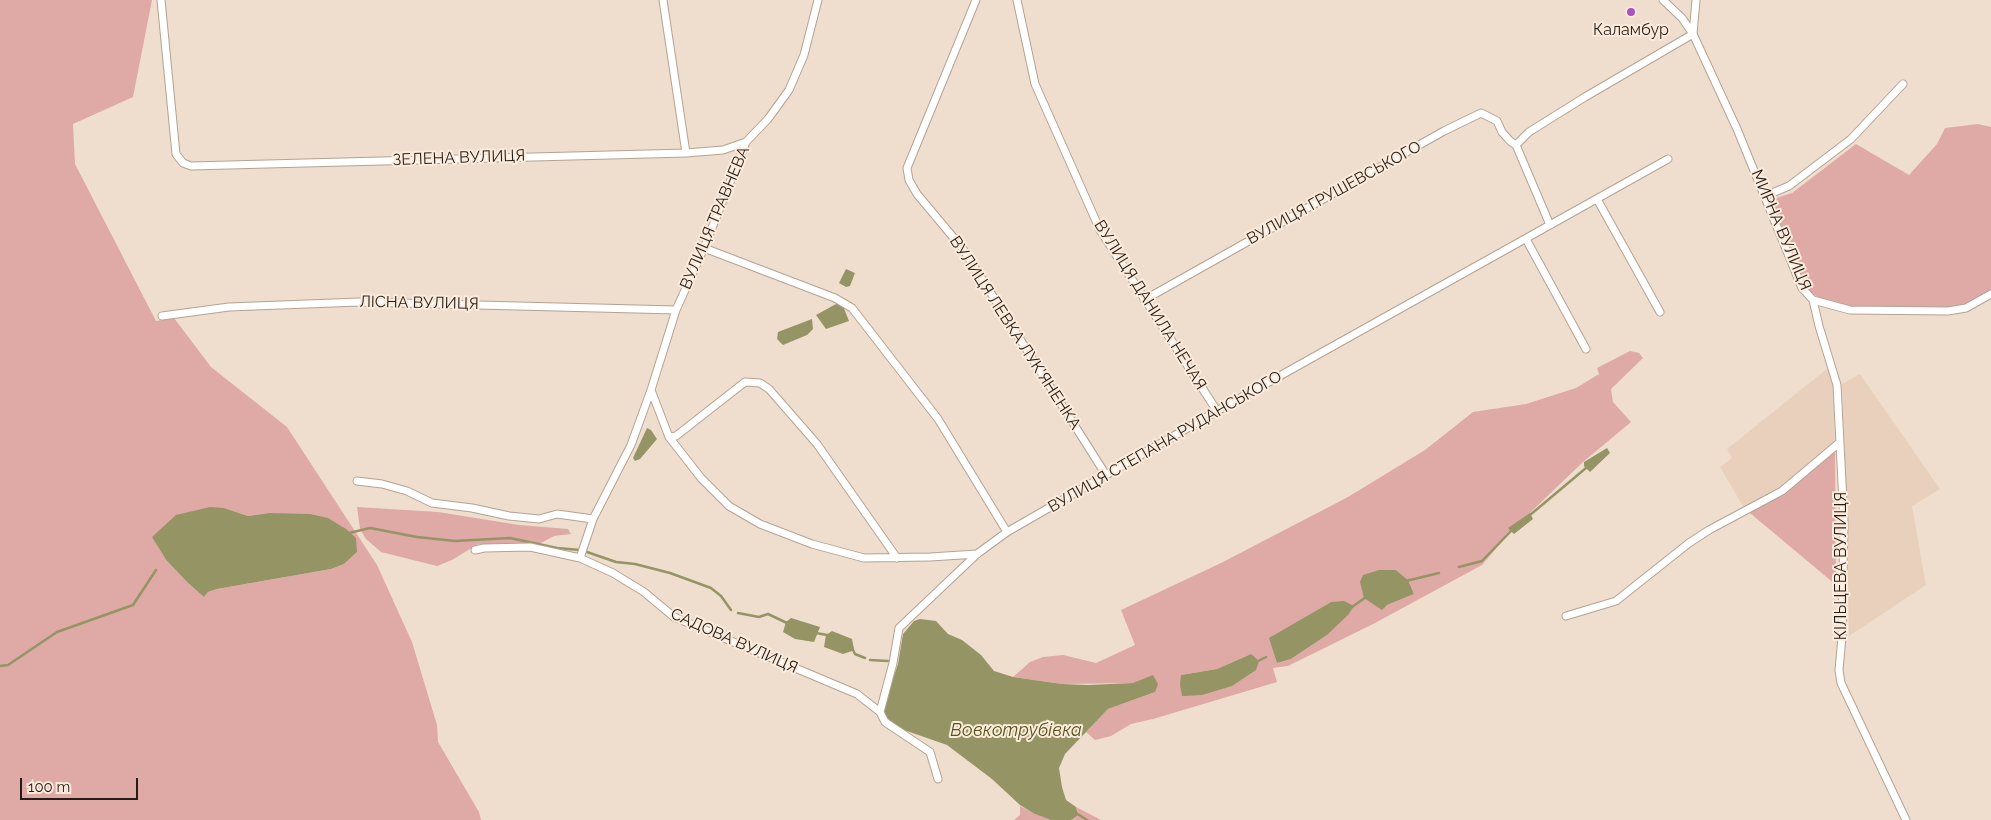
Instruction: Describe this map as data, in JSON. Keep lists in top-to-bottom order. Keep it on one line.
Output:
{"streets":{"street":["ЗЕЛЕНА ВУЛИЦЯ","ВУЛИЦЯ ГРУШЕВСЬКОГО","ВУЛИЦЯ ТРАВНЕВА","МИРНА ВУЛИЦЯ","ЛІСНА ВУЛИЦЯ","ВУЛИЦЯ ДАНИЛА НЕЧАЯ","ВУЛИЦЯ ЛЕВКА ЛУК'ЯНЕНКА","ВУЛИЦЯ СТЕПАНА РУДАНСЬКОГО","КІЛЬЦЕВА ВУЛИЦЯ","САДОВА ВУЛИЦЯ"]},"crossings":[["ЗЕЛЕНА ВУЛИЦЯ","ВУЛИЦЯ ТРАВНЕВА"],["ВУЛИЦЯ ГРУШЕВСЬКОГО","ВУЛИЦЯ ДАНИЛА НЕЧАЯ"],["ВУЛИЦЯ ГРУШЕВСЬКОГО","ВУЛИЦЯ СТЕПАНА РУДАНСЬКОГО"],["ВУЛИЦЯ ТРАВНЕВА","ЛІСНА ВУЛИЦЯ"],["ВУЛИЦЯ ТРАВНЕВА","САДОВА ВУЛИЦЯ"],["МИРНА ВУЛИЦЯ","КІЛЬЦЕВА ВУЛИЦЯ"],["ВУЛИЦЯ ДАНИЛА НЕЧАЯ","ВУЛИЦЯ СТЕПАНА РУДАНСЬКОГО"],["ВУЛИЦЯ ЛЕВКА ЛУК'ЯНЕНКА","ВУЛИЦЯ СТЕПАНА РУДАНСЬКОГО"],["ВУЛИЦЯ СТЕПАНА РУДАНСЬКОГО","САДОВА ВУЛИЦЯ"]],"water":["Вовкотрубівка"],"places":["Каламбур"],"scale_bar":"100 m"}
